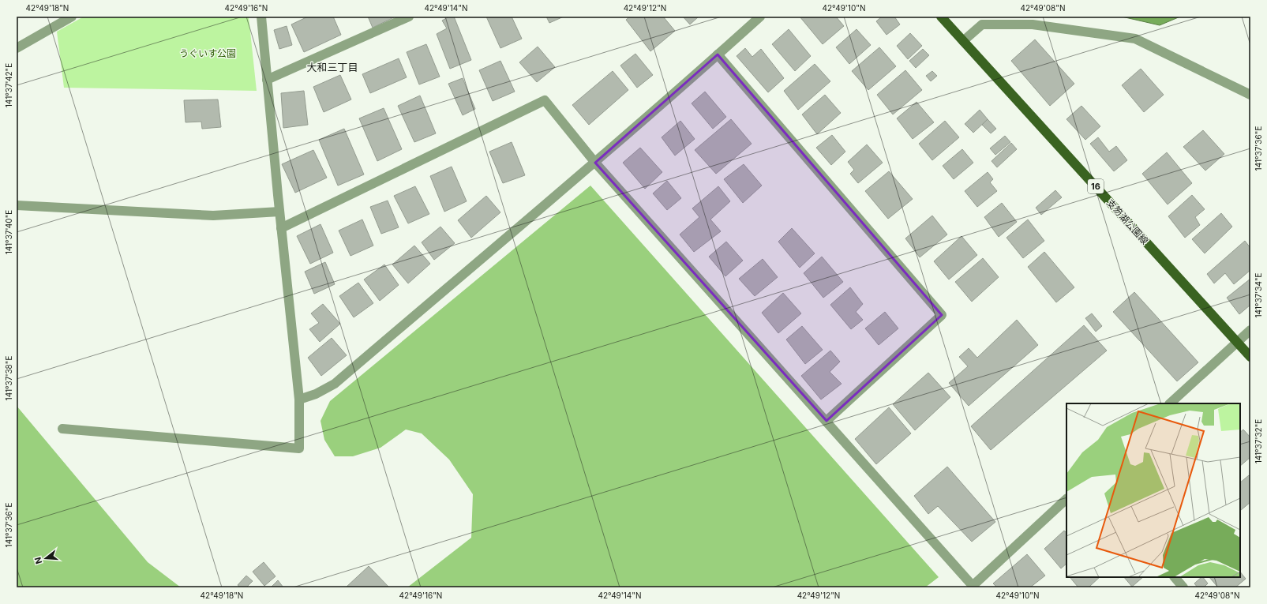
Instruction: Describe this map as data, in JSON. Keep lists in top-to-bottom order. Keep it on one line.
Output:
{"streets":{"main road":["16","支笏湖公園線"]},"districts":["大和三丁目"],"parks":["うぐいす公園"],"north":"left","coordinates":["42°49'18\"N","42°49'16\"N","42°49'14\"N","42°49'12\"N","42°49'10\"N","42°49'08\"N","141°37'42\"E","141°37'36\"E","141°37'40\"E","141°37'34\"E","141°37'38\"E","141°37'32\"E"]}
